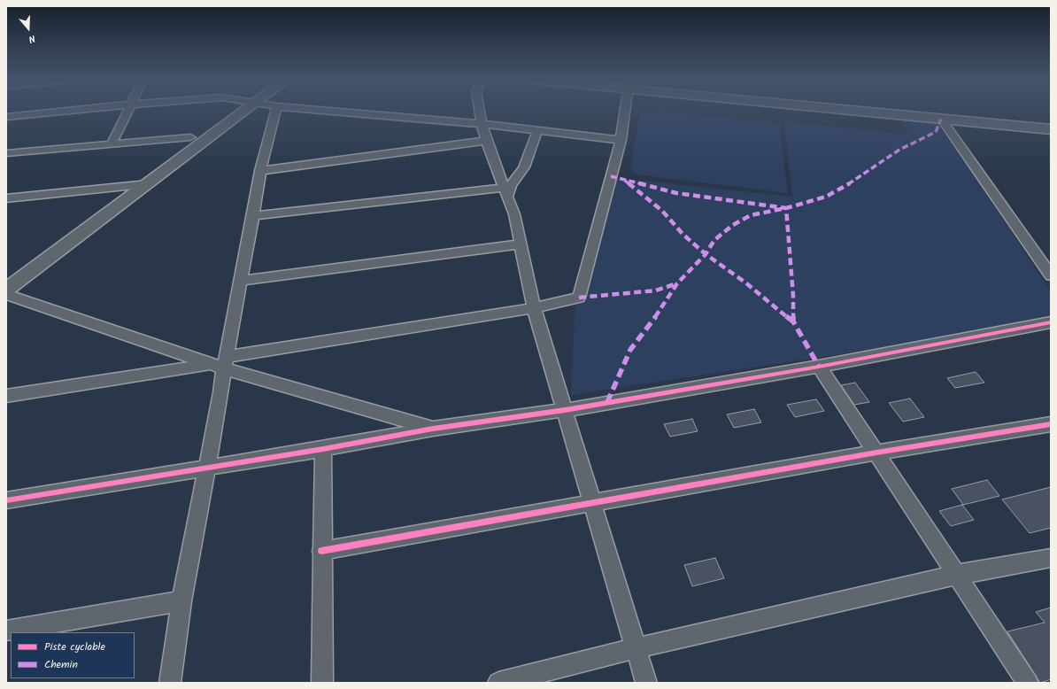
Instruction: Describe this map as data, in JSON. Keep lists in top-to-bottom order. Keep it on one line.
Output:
{"legend":["Piste cyclable","Chemin"],"north":"bottom"}
